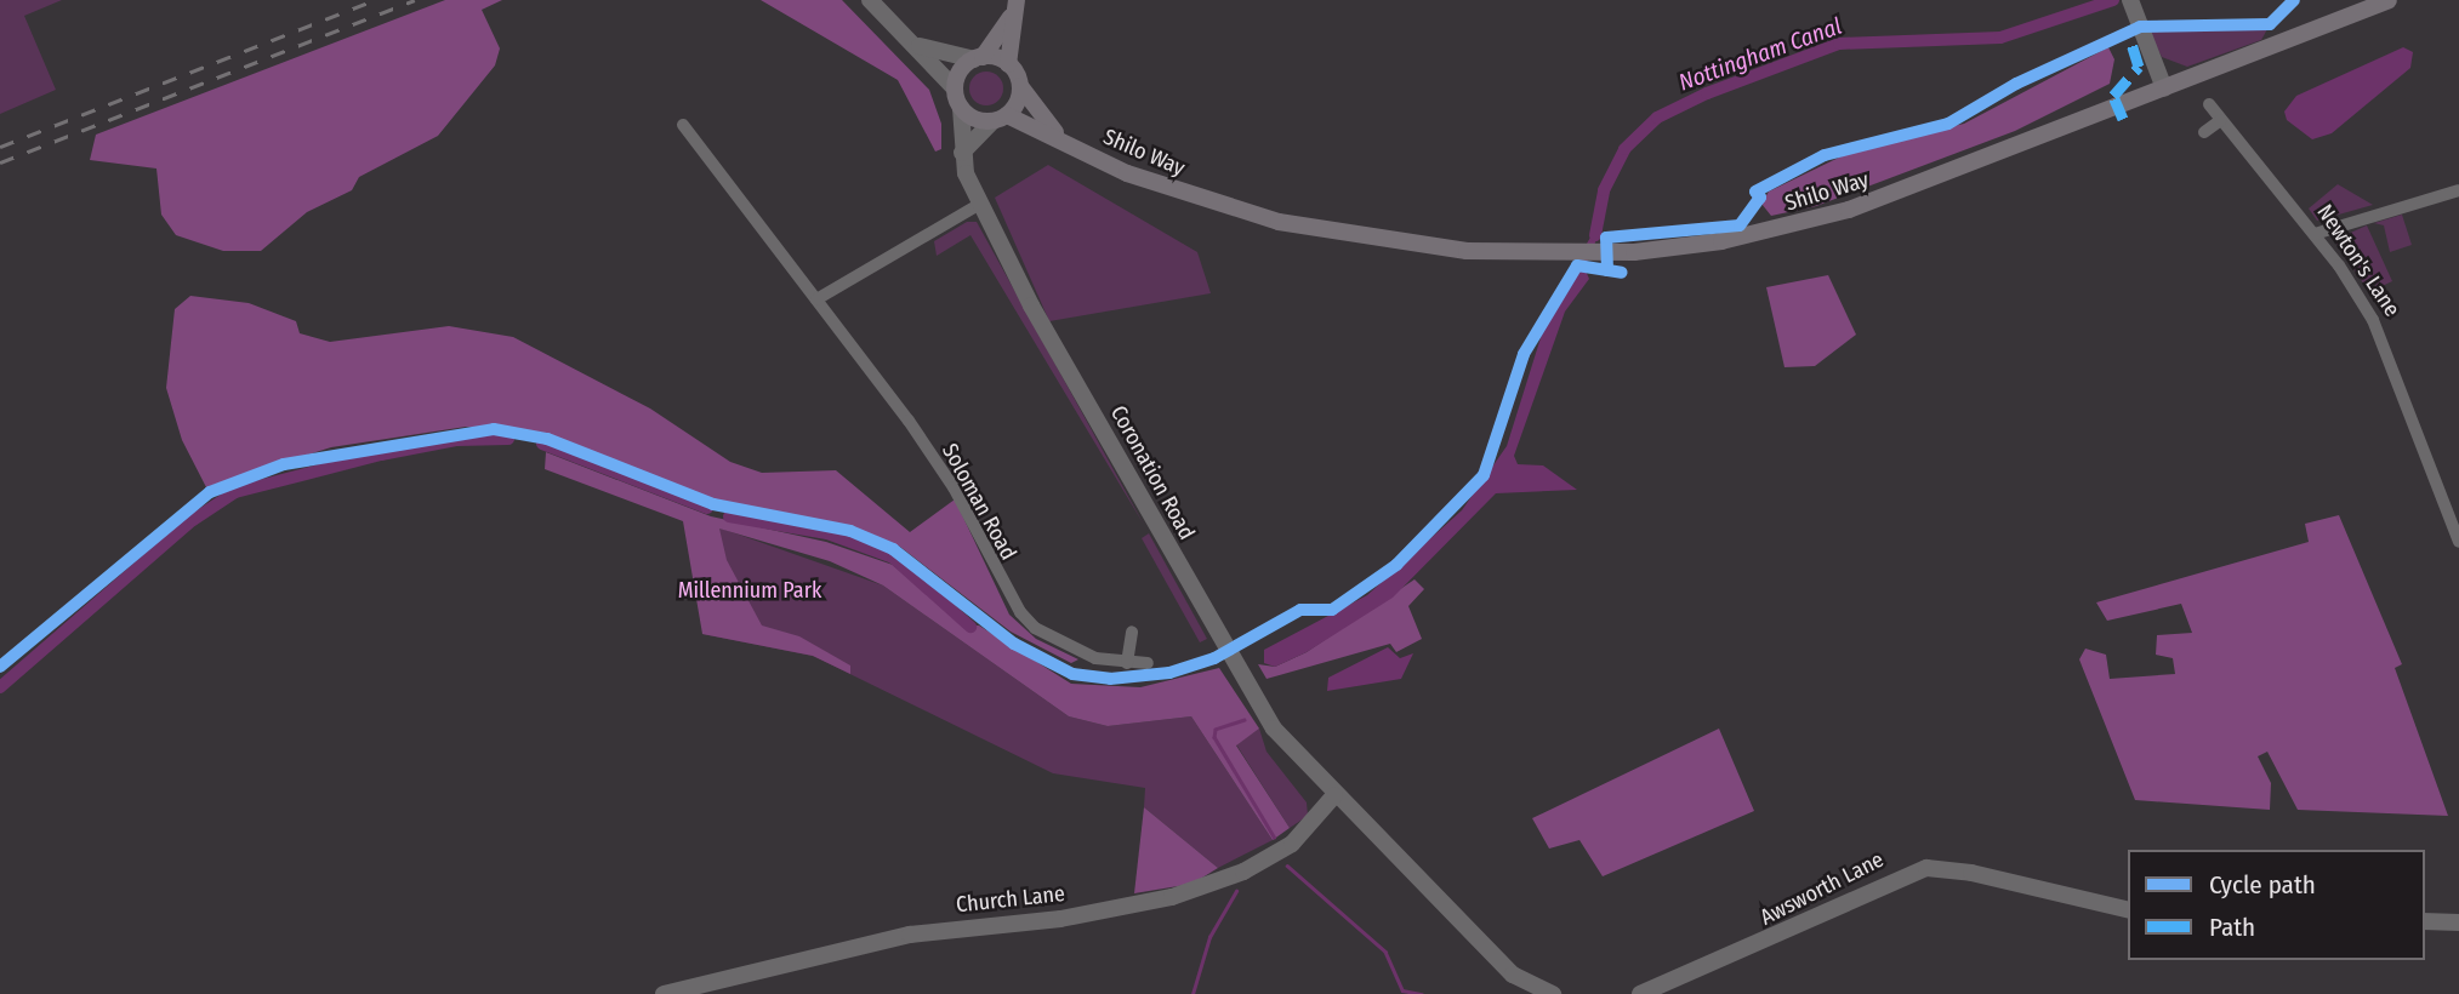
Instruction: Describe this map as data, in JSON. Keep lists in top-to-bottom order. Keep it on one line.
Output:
{"streets":{"main road":["Shilo Way"],"street":["Newton's Lane","Coronation Road","Soloman Road","Awsworth Lane","Church Lane"]},"crossings":[["Shilo Way","Coronation Road"],["Coronation Road","Church Lane"]],"water":["Nottingham Canal"],"parks":["Millennium Park"],"legend":["Cycle path","Path"]}
